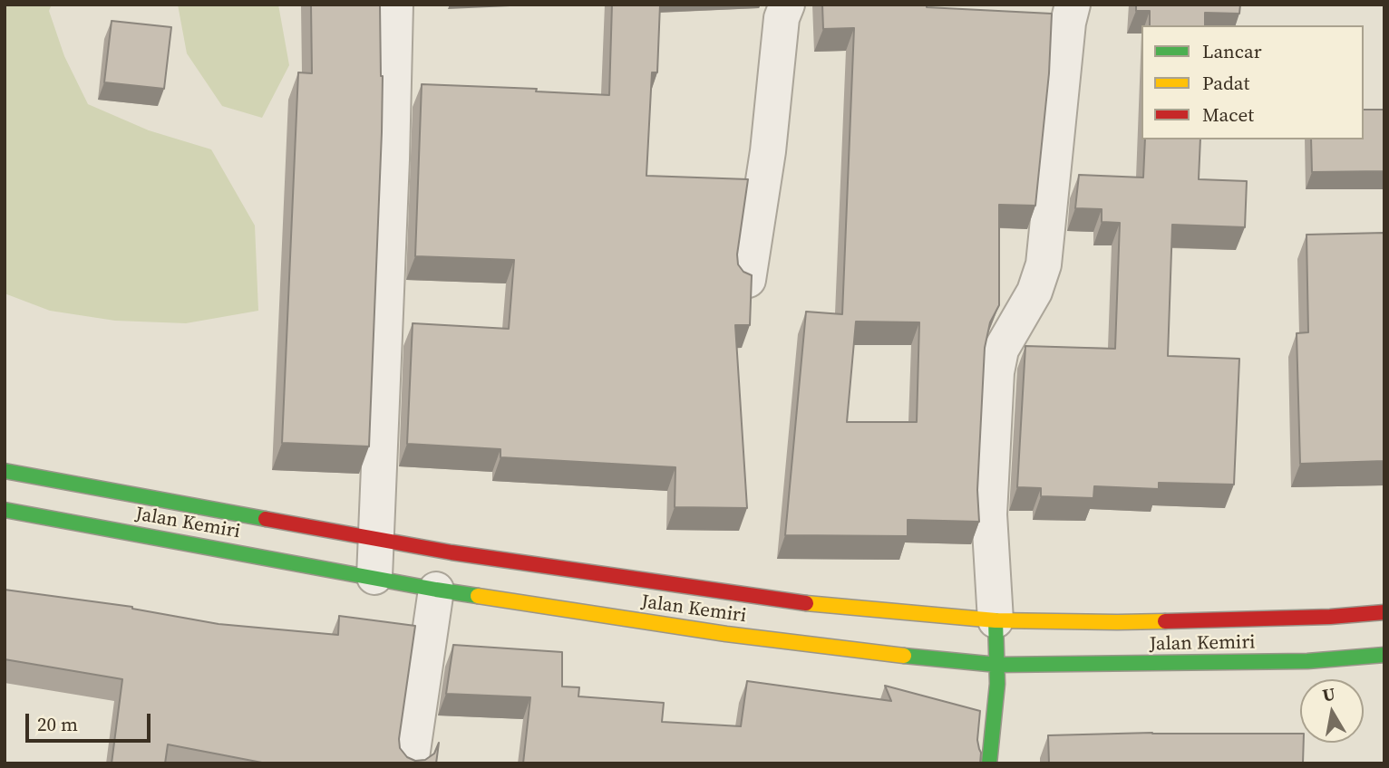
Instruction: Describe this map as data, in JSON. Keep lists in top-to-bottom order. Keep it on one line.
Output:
{"streets":{"main road":["Jalan Kemiri"]},"legend":["Lancar","Padat","Macet"],"scale_bar":"20 m","north":"top"}
